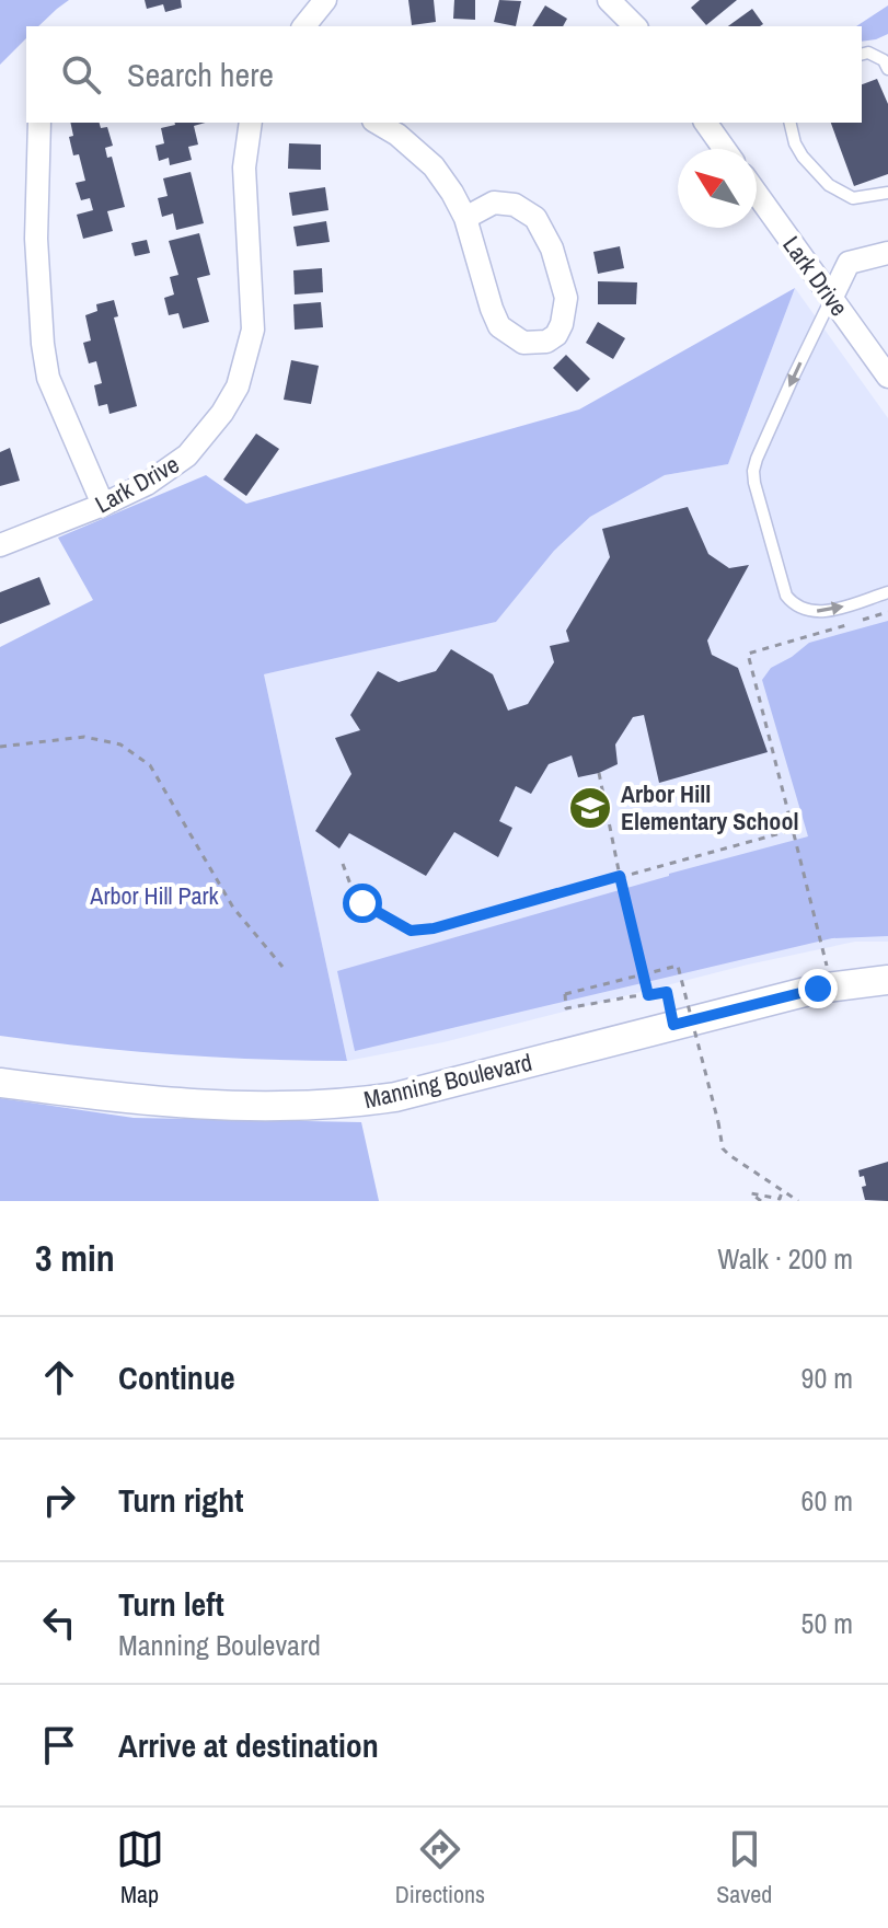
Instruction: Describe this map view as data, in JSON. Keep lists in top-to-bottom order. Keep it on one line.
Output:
{"streets":{"street":["Lark Drive","Manning Boulevard"]},"parks":["Arbor Hill Park"],"places":{"school or university":["Arbor Hill Elementary School"]},"north":"top left","page":{"search":"Search here","heading":["3 min","Walk · 200 m"],"list":[["Continue","90 m"],["Turn right","60 m"],["Turn left","Manning Boulevard","50 m"],"Arrive at destination"],"nav":["Map","Directions","Saved"]}}
